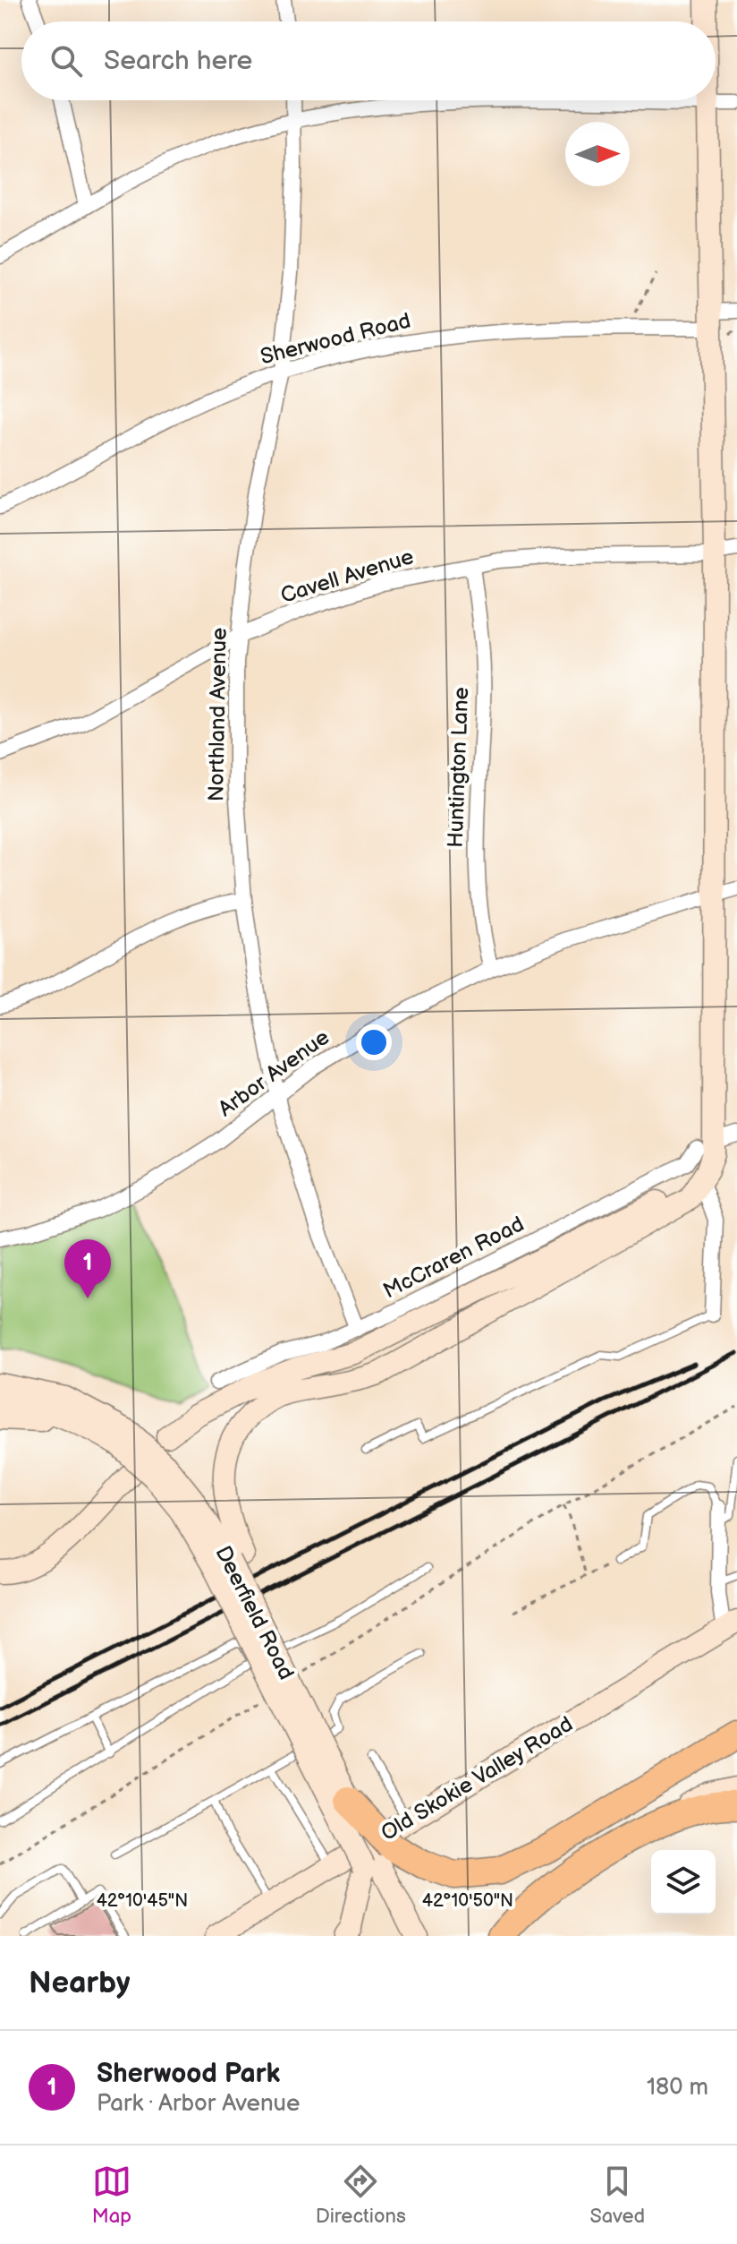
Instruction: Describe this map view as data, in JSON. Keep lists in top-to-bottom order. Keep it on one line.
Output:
{"streets":{"main road":["Deerfield Road","Old Skokie Valley Road"],"street":["Sherwood Road","Cavell Avenue","Northland Avenue","Huntington Lane","Arbor Avenue","McCraren Road"]},"crossings":[["Sherwood Road","Northland Avenue"],["Cavell Avenue","Northland Avenue"],["Cavell Avenue","Huntington Lane"],["Northland Avenue","Arbor Avenue"],["Northland Avenue","McCraren Road"],["Huntington Lane","Arbor Avenue"]],"north":"right","page":{"search":"Search here","pins":"1","heading":"Nearby","list":[{"mark":"1","name":"Sherwood Park","note":"Park · Arbor Avenue","value":"180 m"}],"nav":["Map","Directions","Saved"]},"coordinates":["42°10'45\"N","42°10'50\"N"]}
